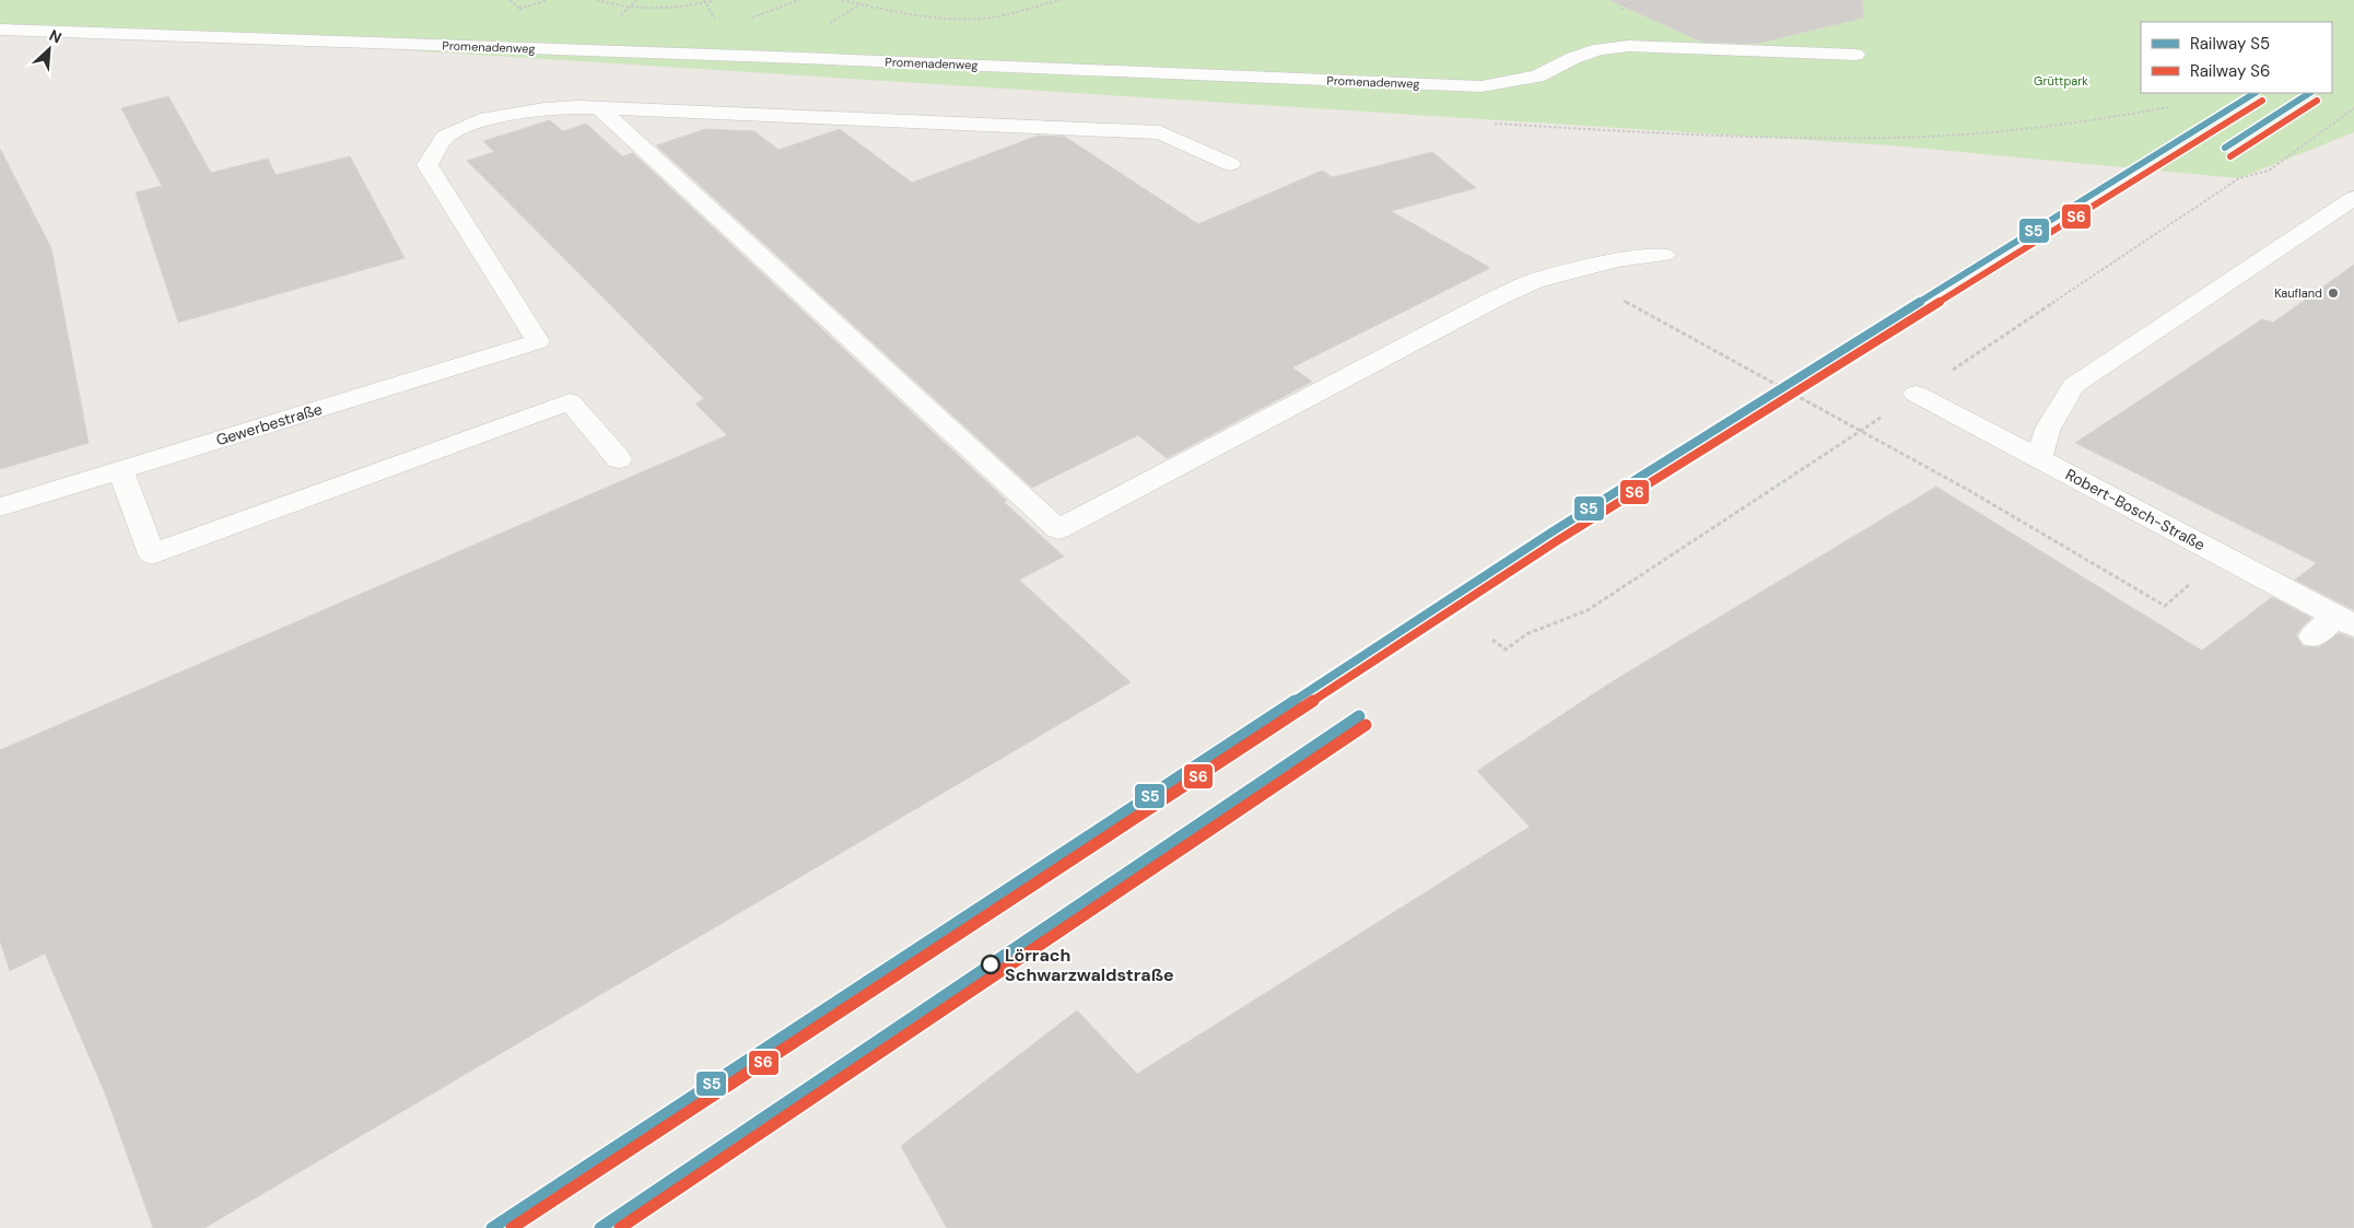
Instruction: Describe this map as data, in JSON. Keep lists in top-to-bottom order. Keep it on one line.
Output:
{"streets":{"street":["Promenadenweg","Gewerbestraße","Robert-Bosch-Straße"]},"parks":["Grüttpark"],"places":["Kaufland","Lörrach Schwarzwaldstraße"],"lines":["rail line S5","rail line S6"],"legend":["Railway S5","Railway S6"],"north":"top right"}
